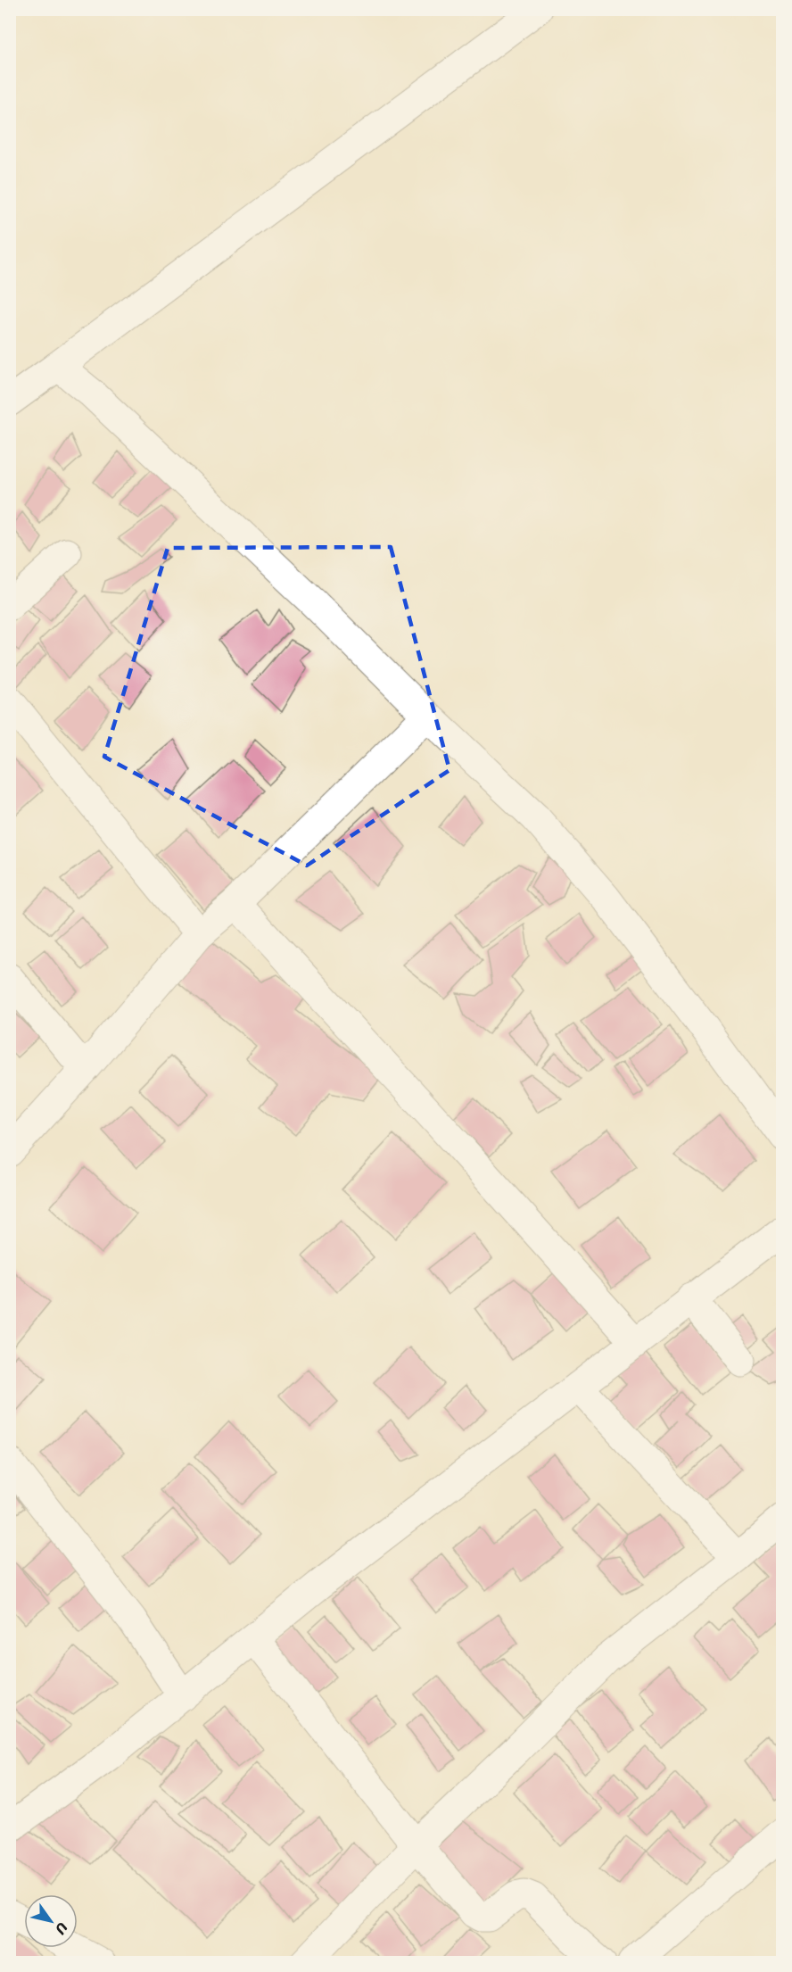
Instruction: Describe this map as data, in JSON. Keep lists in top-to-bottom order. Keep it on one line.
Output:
{"north":"bottom right"}
